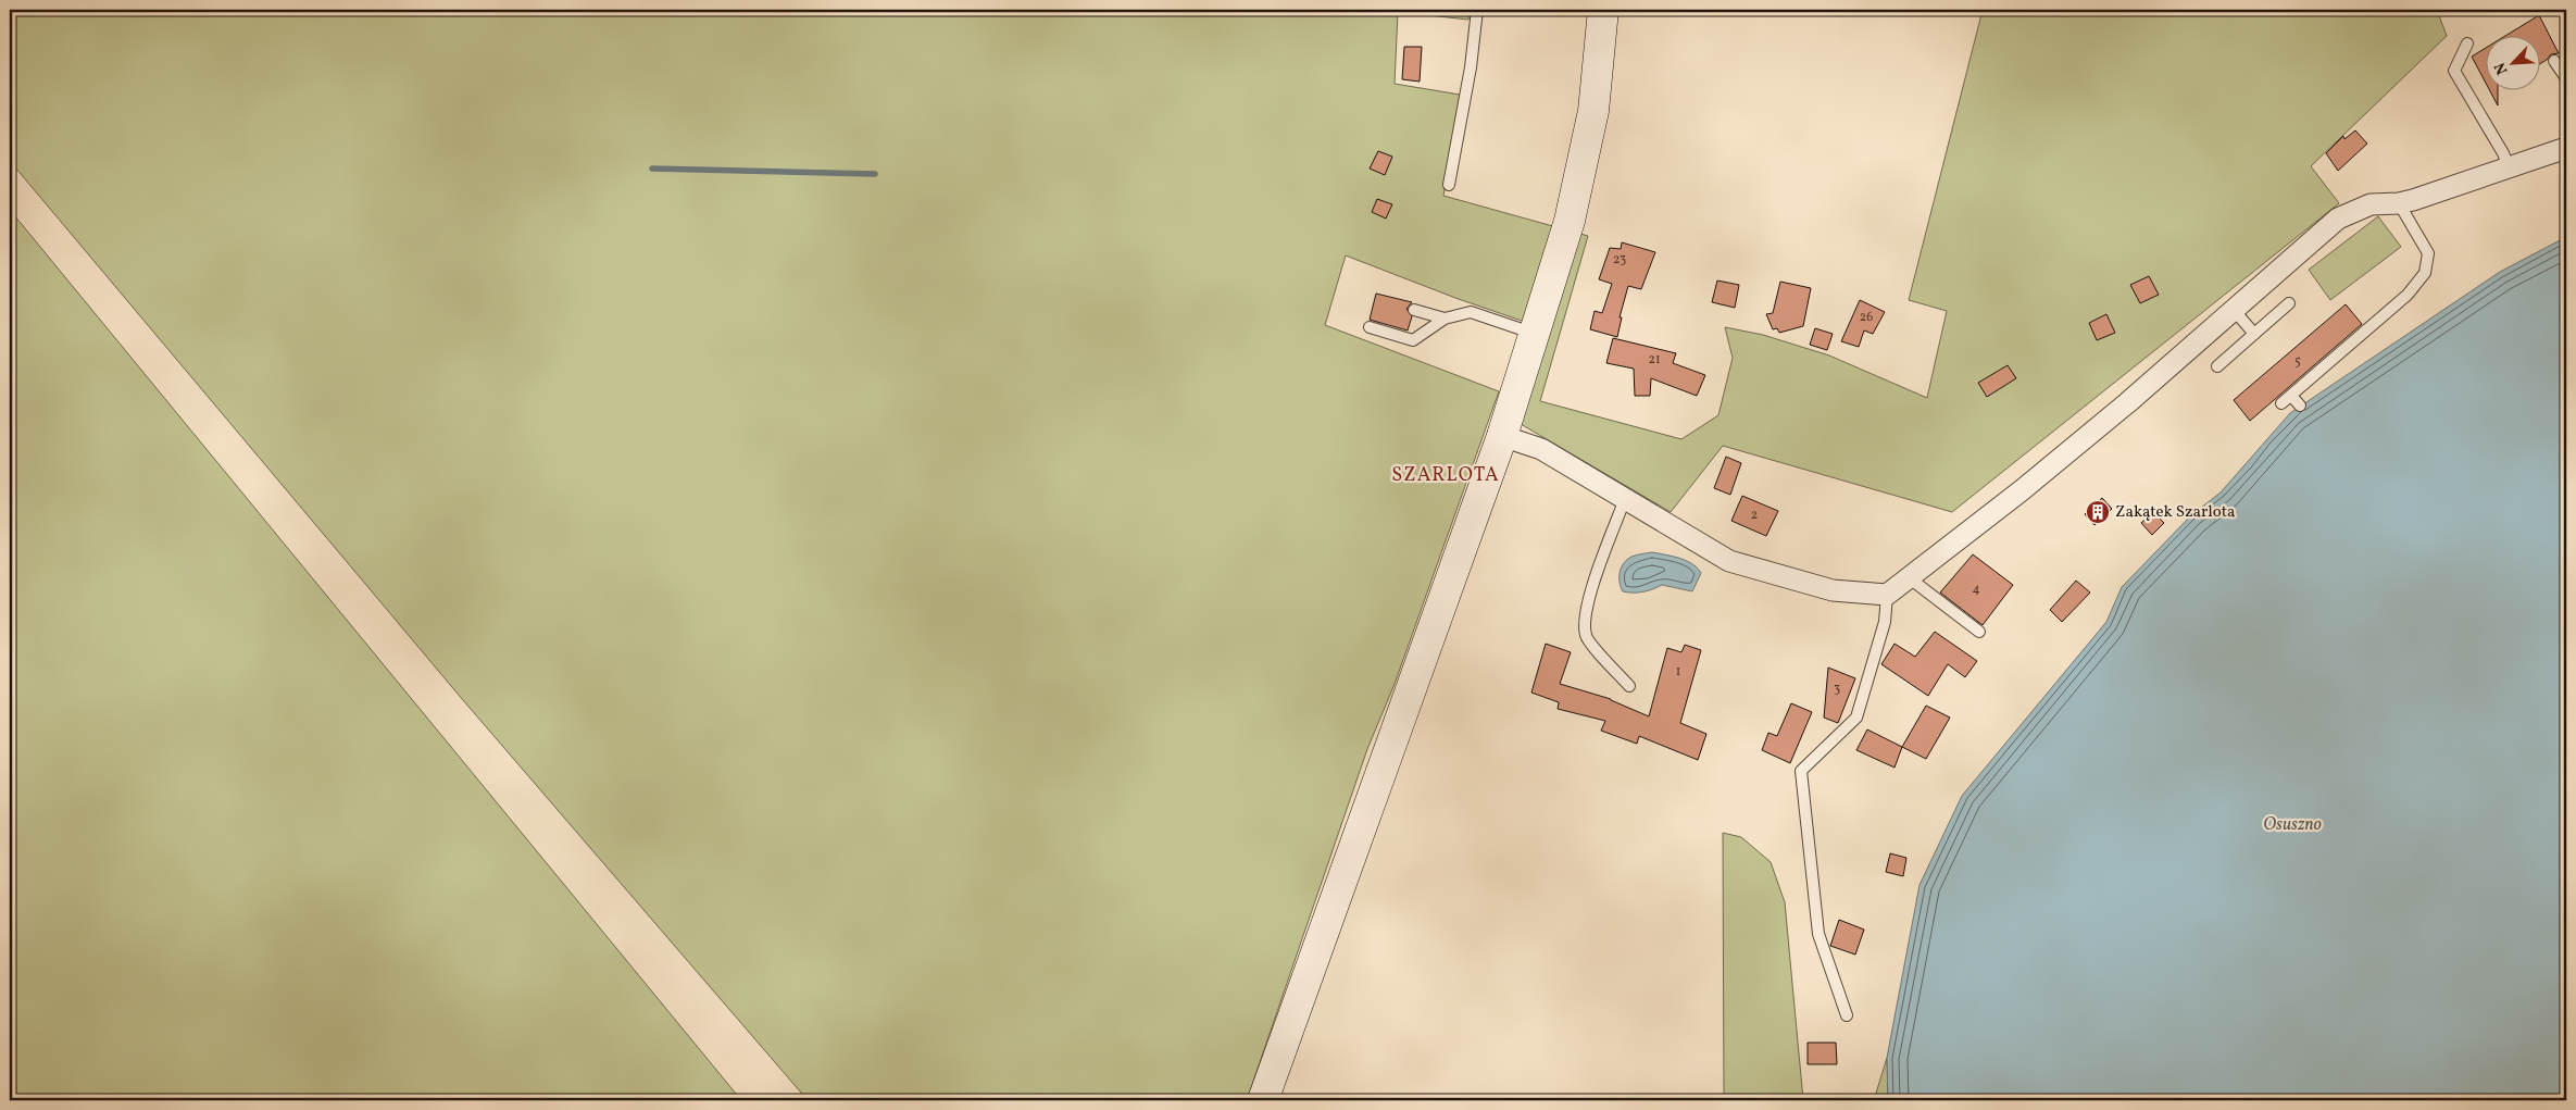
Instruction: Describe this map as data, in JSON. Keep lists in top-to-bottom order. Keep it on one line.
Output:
{"districts":["SZARLOTA"],"water":["Osuszno"],"places":{"building":["Zakątek Szarlota"]},"house_numbers":["23","26","21","5","2","4","1","3"],"north":"bottom left"}
